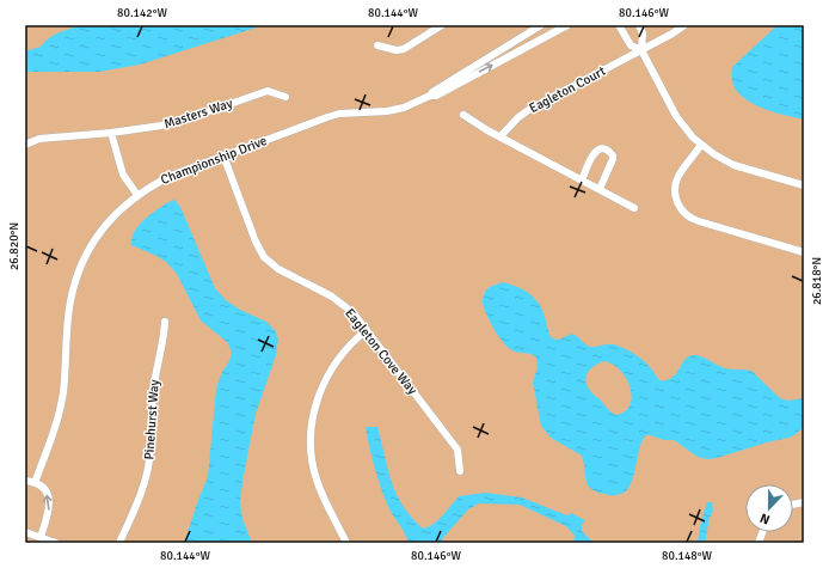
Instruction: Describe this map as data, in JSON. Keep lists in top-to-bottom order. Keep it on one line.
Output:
{"streets":{"street":["Eagleton Court","Masters Way","Championship Drive","Eagleton Cove Way","Pinehurst Way"]},"crossings":[["Championship Drive","Eagleton Cove Way"]],"north":"bottom","coordinates":["80.142°W","80.144°W","80.146°W","26.820°N","26.818°N","80.148°W"]}
